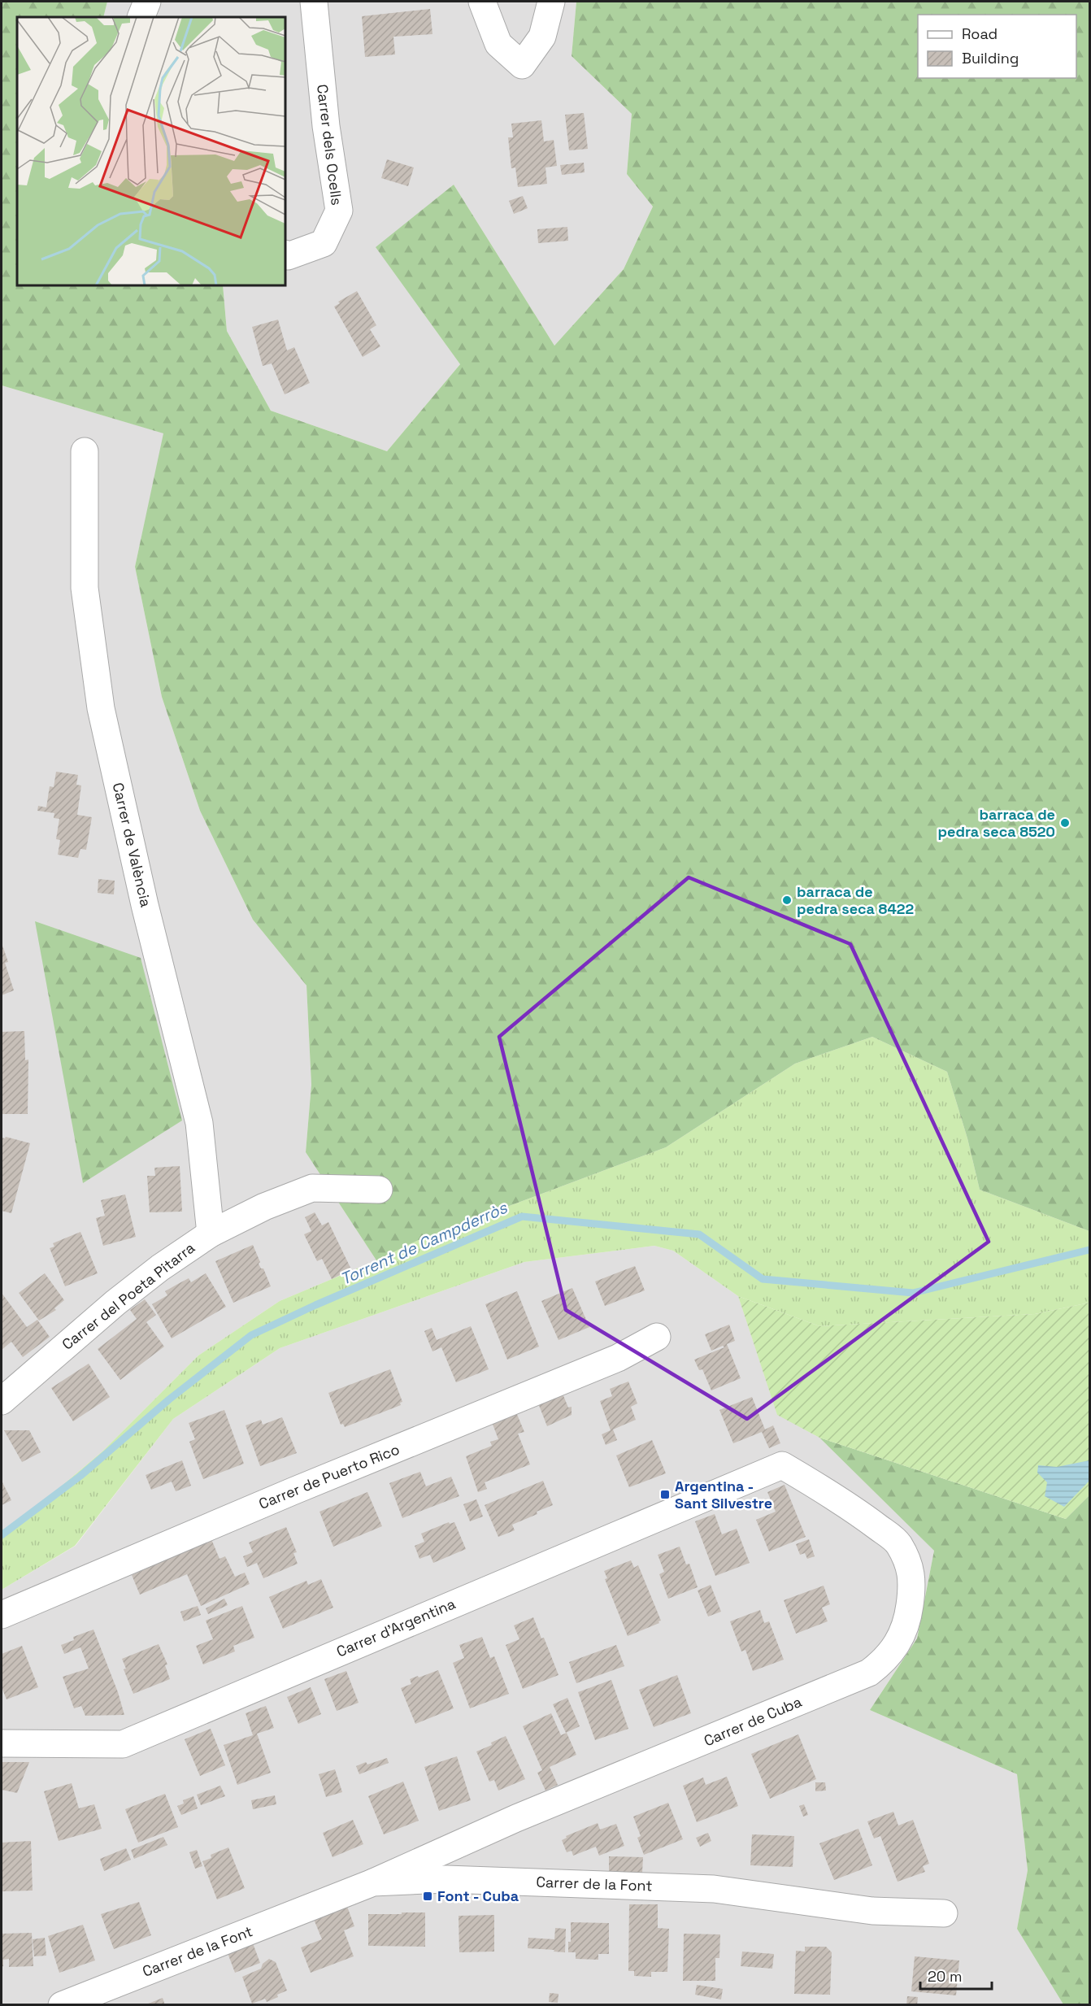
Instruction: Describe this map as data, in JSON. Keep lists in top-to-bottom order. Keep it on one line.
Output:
{"streets":{"street":["Carrer dels Ocells","Carrer de València","Carrer del Poeta Pitarra","Carrer de Puerto Rico","Carrer d'Argentina","Carrer de Cuba","Carrer de la Font"]},"crossings":[["Carrer de València","Carrer del Poeta Pitarra"],["Carrer d'Argentina","Carrer de Cuba"],["Carrer de Cuba","Carrer de la Font"]],"water":["Torrent de Campderròs"],"places":{"other":["barraca de pedra seca 8520","barraca de pedra seca 8422"],"transit":["Argentina - Sant Silvestre","Font - Cuba"]},"legend":["Road","Building"],"scale_bar":"20 m"}
